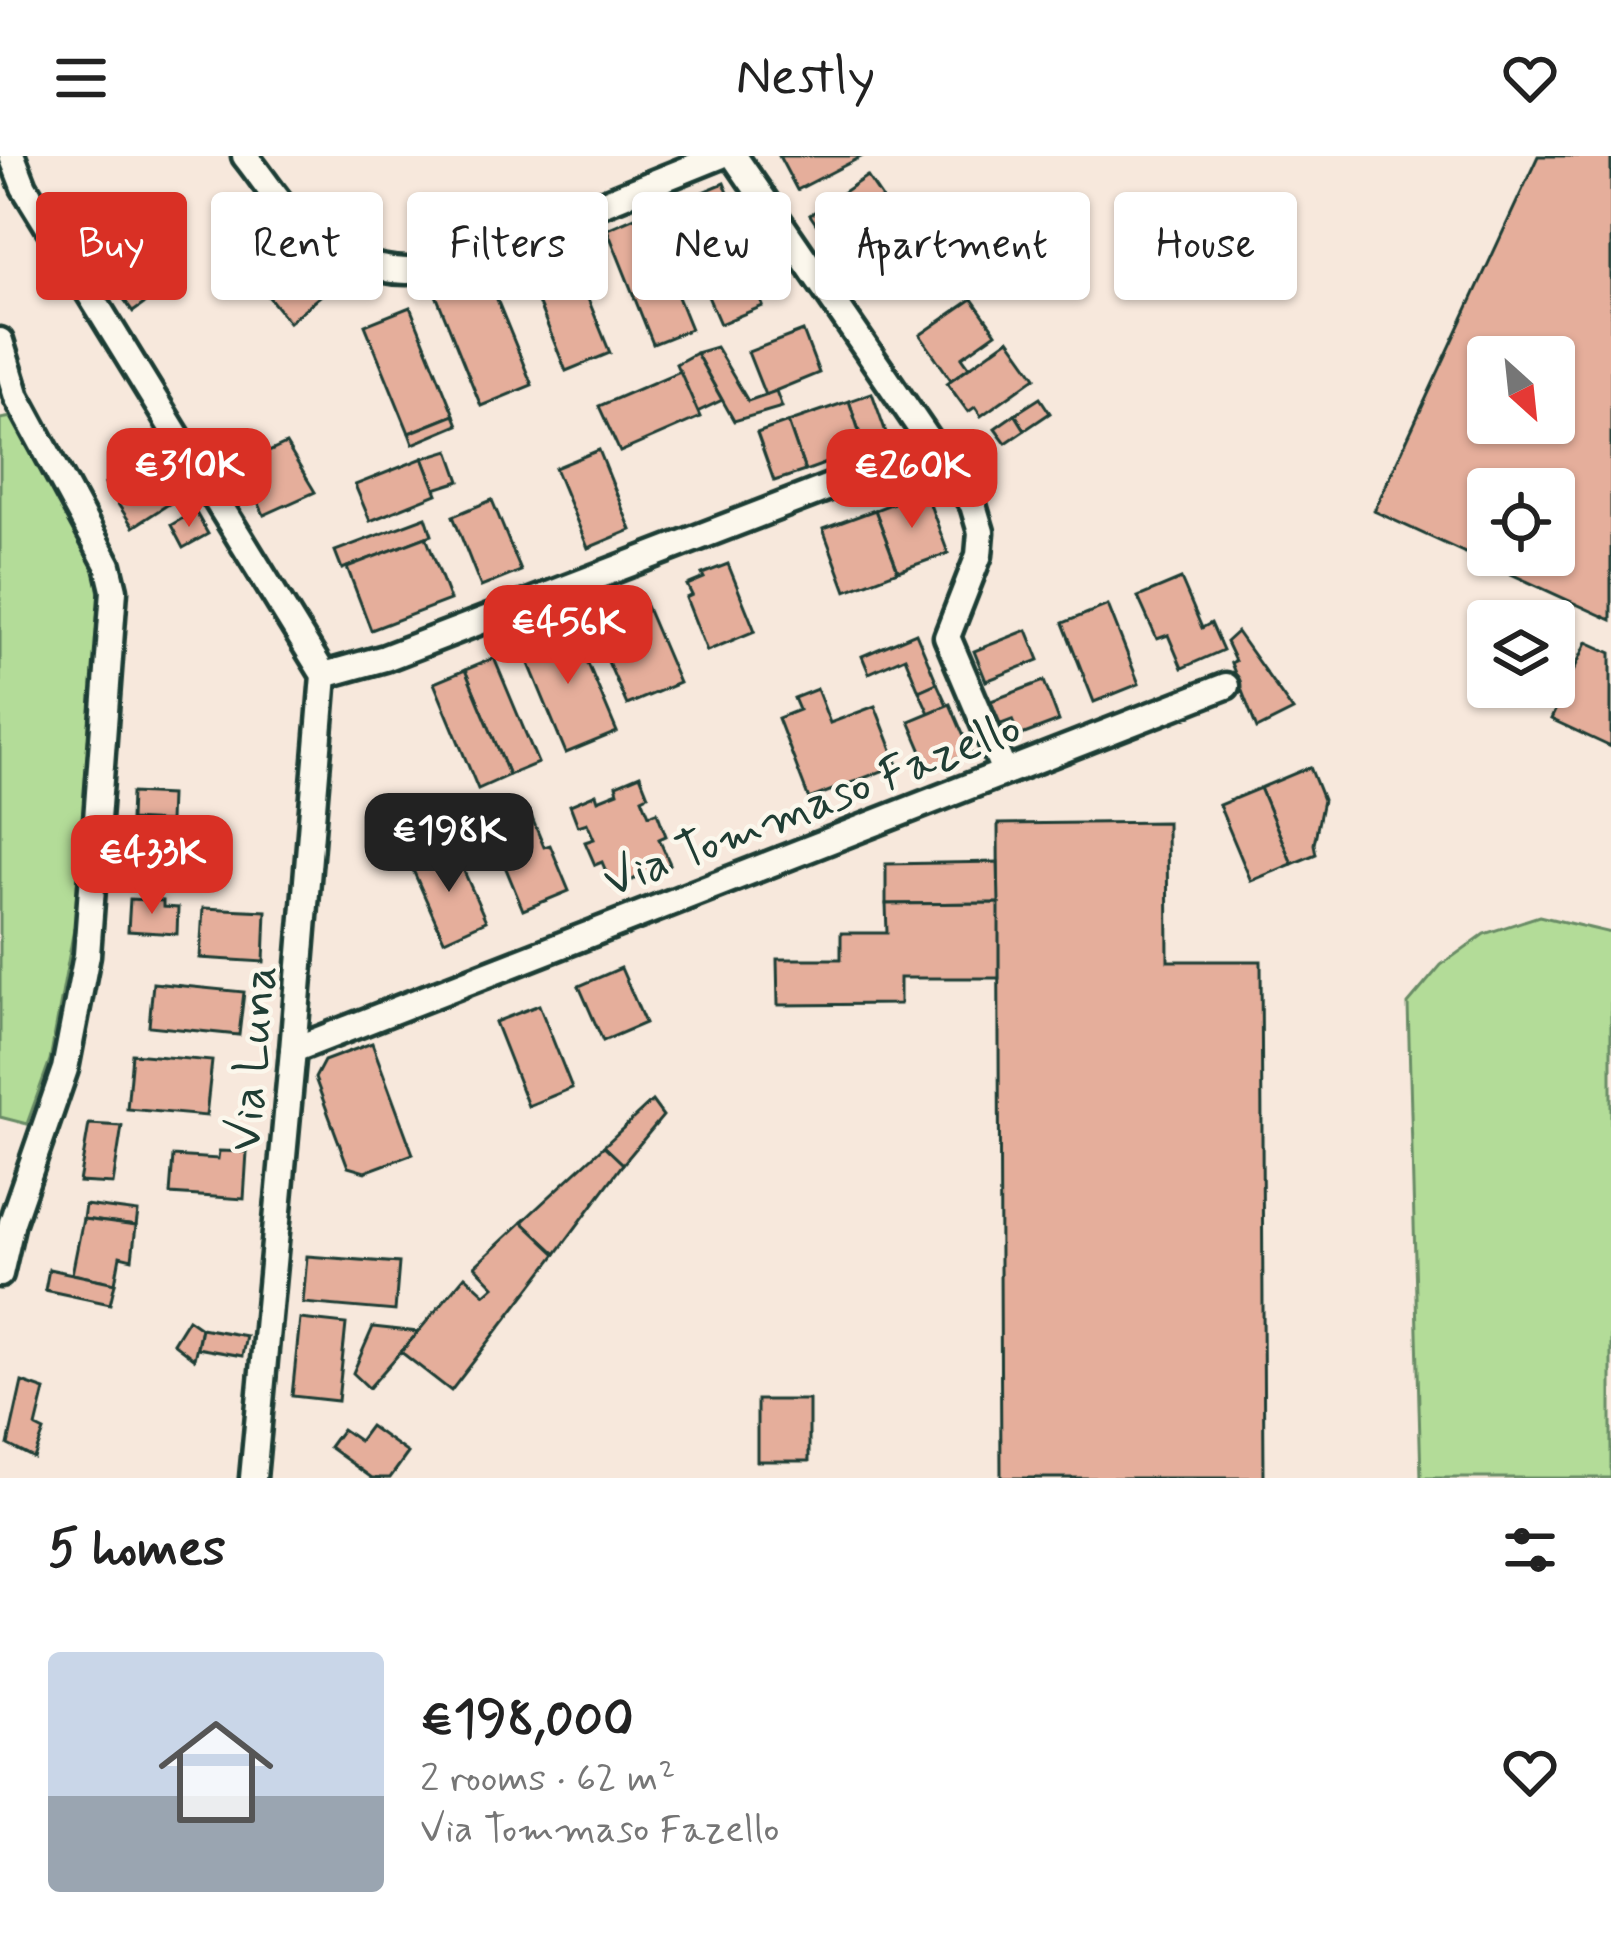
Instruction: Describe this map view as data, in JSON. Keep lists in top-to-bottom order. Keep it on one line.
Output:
{"streets":{"street":["Via Tommaso Fazello","Via Luna"]},"crossings":[["Via Tommaso Fazello","Via Luna"]],"north":"bottom right","page":{"header":"Nestly","chip":["Buy","Rent","Filters","New","Apartment","House"],"price":["€310K","€260K","€456K","€198K","€433K"],"heading":"5 homes","list":[{"name":"€198,000","note":"2 rooms · 62 m² · Via Tommaso Fazello"}]}}
